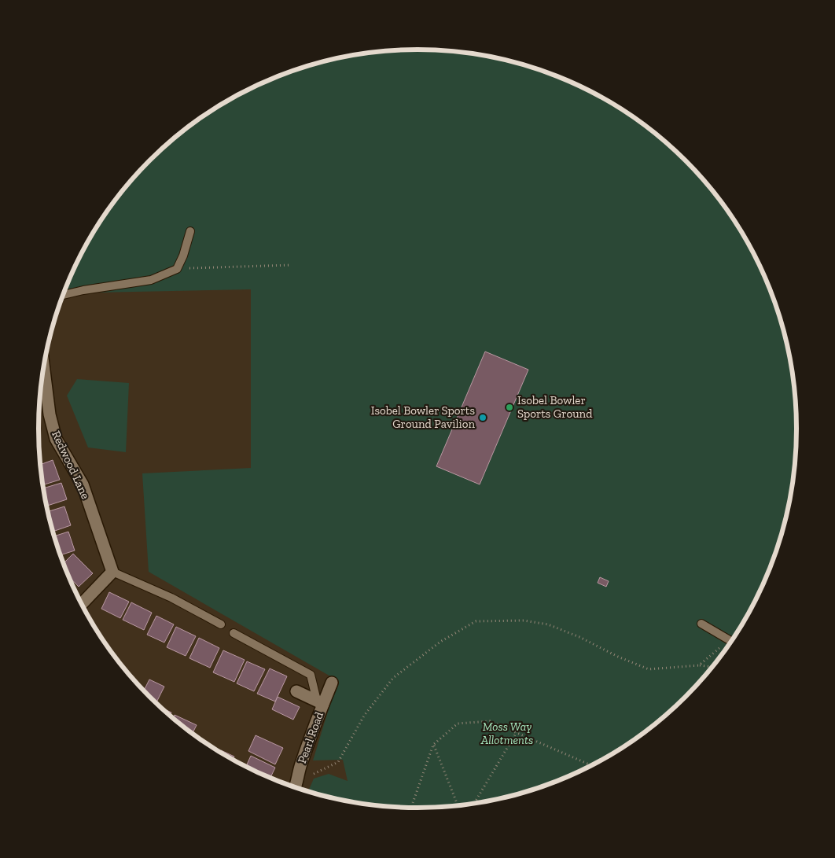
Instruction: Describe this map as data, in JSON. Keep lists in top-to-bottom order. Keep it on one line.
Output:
{"streets":{"street":["Redwood Lane","Pearl Road"]},"parks":["Moss Way Allotments"],"places":["Isobel Bowler Sports Ground","Isobel Bowler Sports Ground Pavilion"]}
